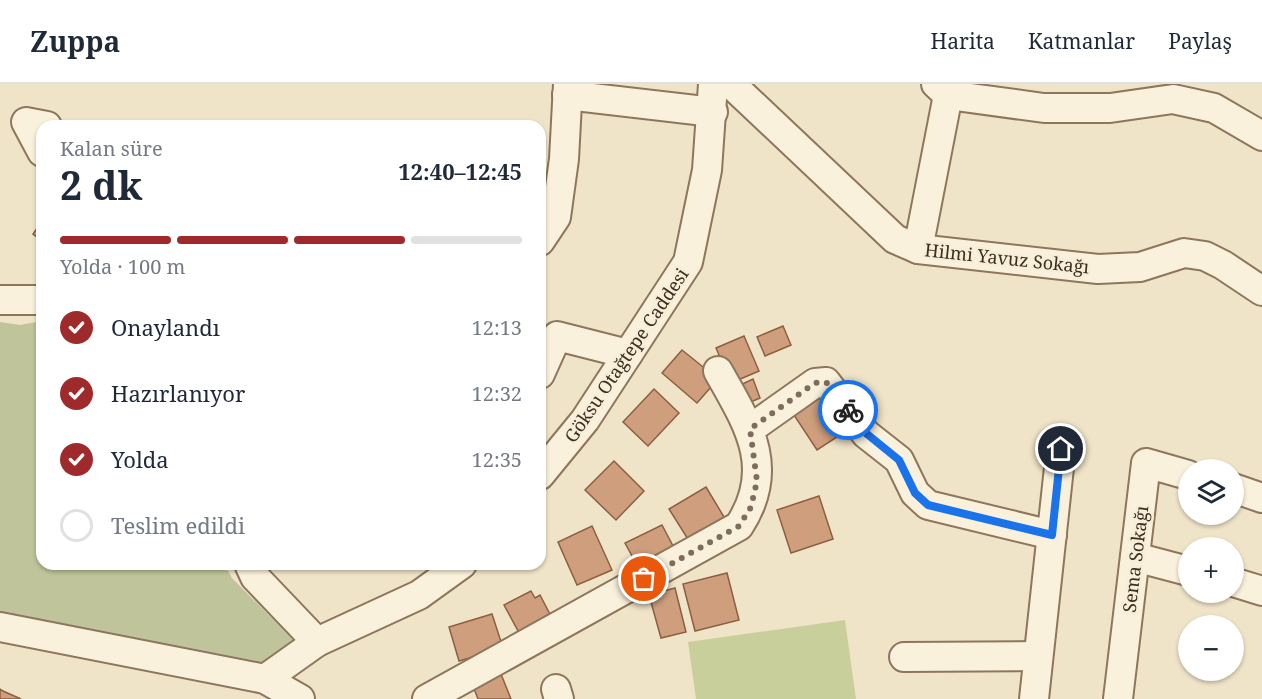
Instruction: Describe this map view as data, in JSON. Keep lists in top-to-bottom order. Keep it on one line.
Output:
{"streets":{"street":["Hilmi Yavuz Sokağı","Göksu Otağtepe Caddesi","Sema Sokağı"]},"page":{"header":"Zuppa","nav":["Harita","Katmanlar","Paylaş"],"heading":["2 dk","Kalan süre","12:40–12:45"],"bar":"Yolda · 100 m","list":[["Onaylandı","12:13"],["Hazırlanıyor","12:32"],["Yolda","12:35"],"Teslim edildi"],"map_buttons":["+","−"]}}
